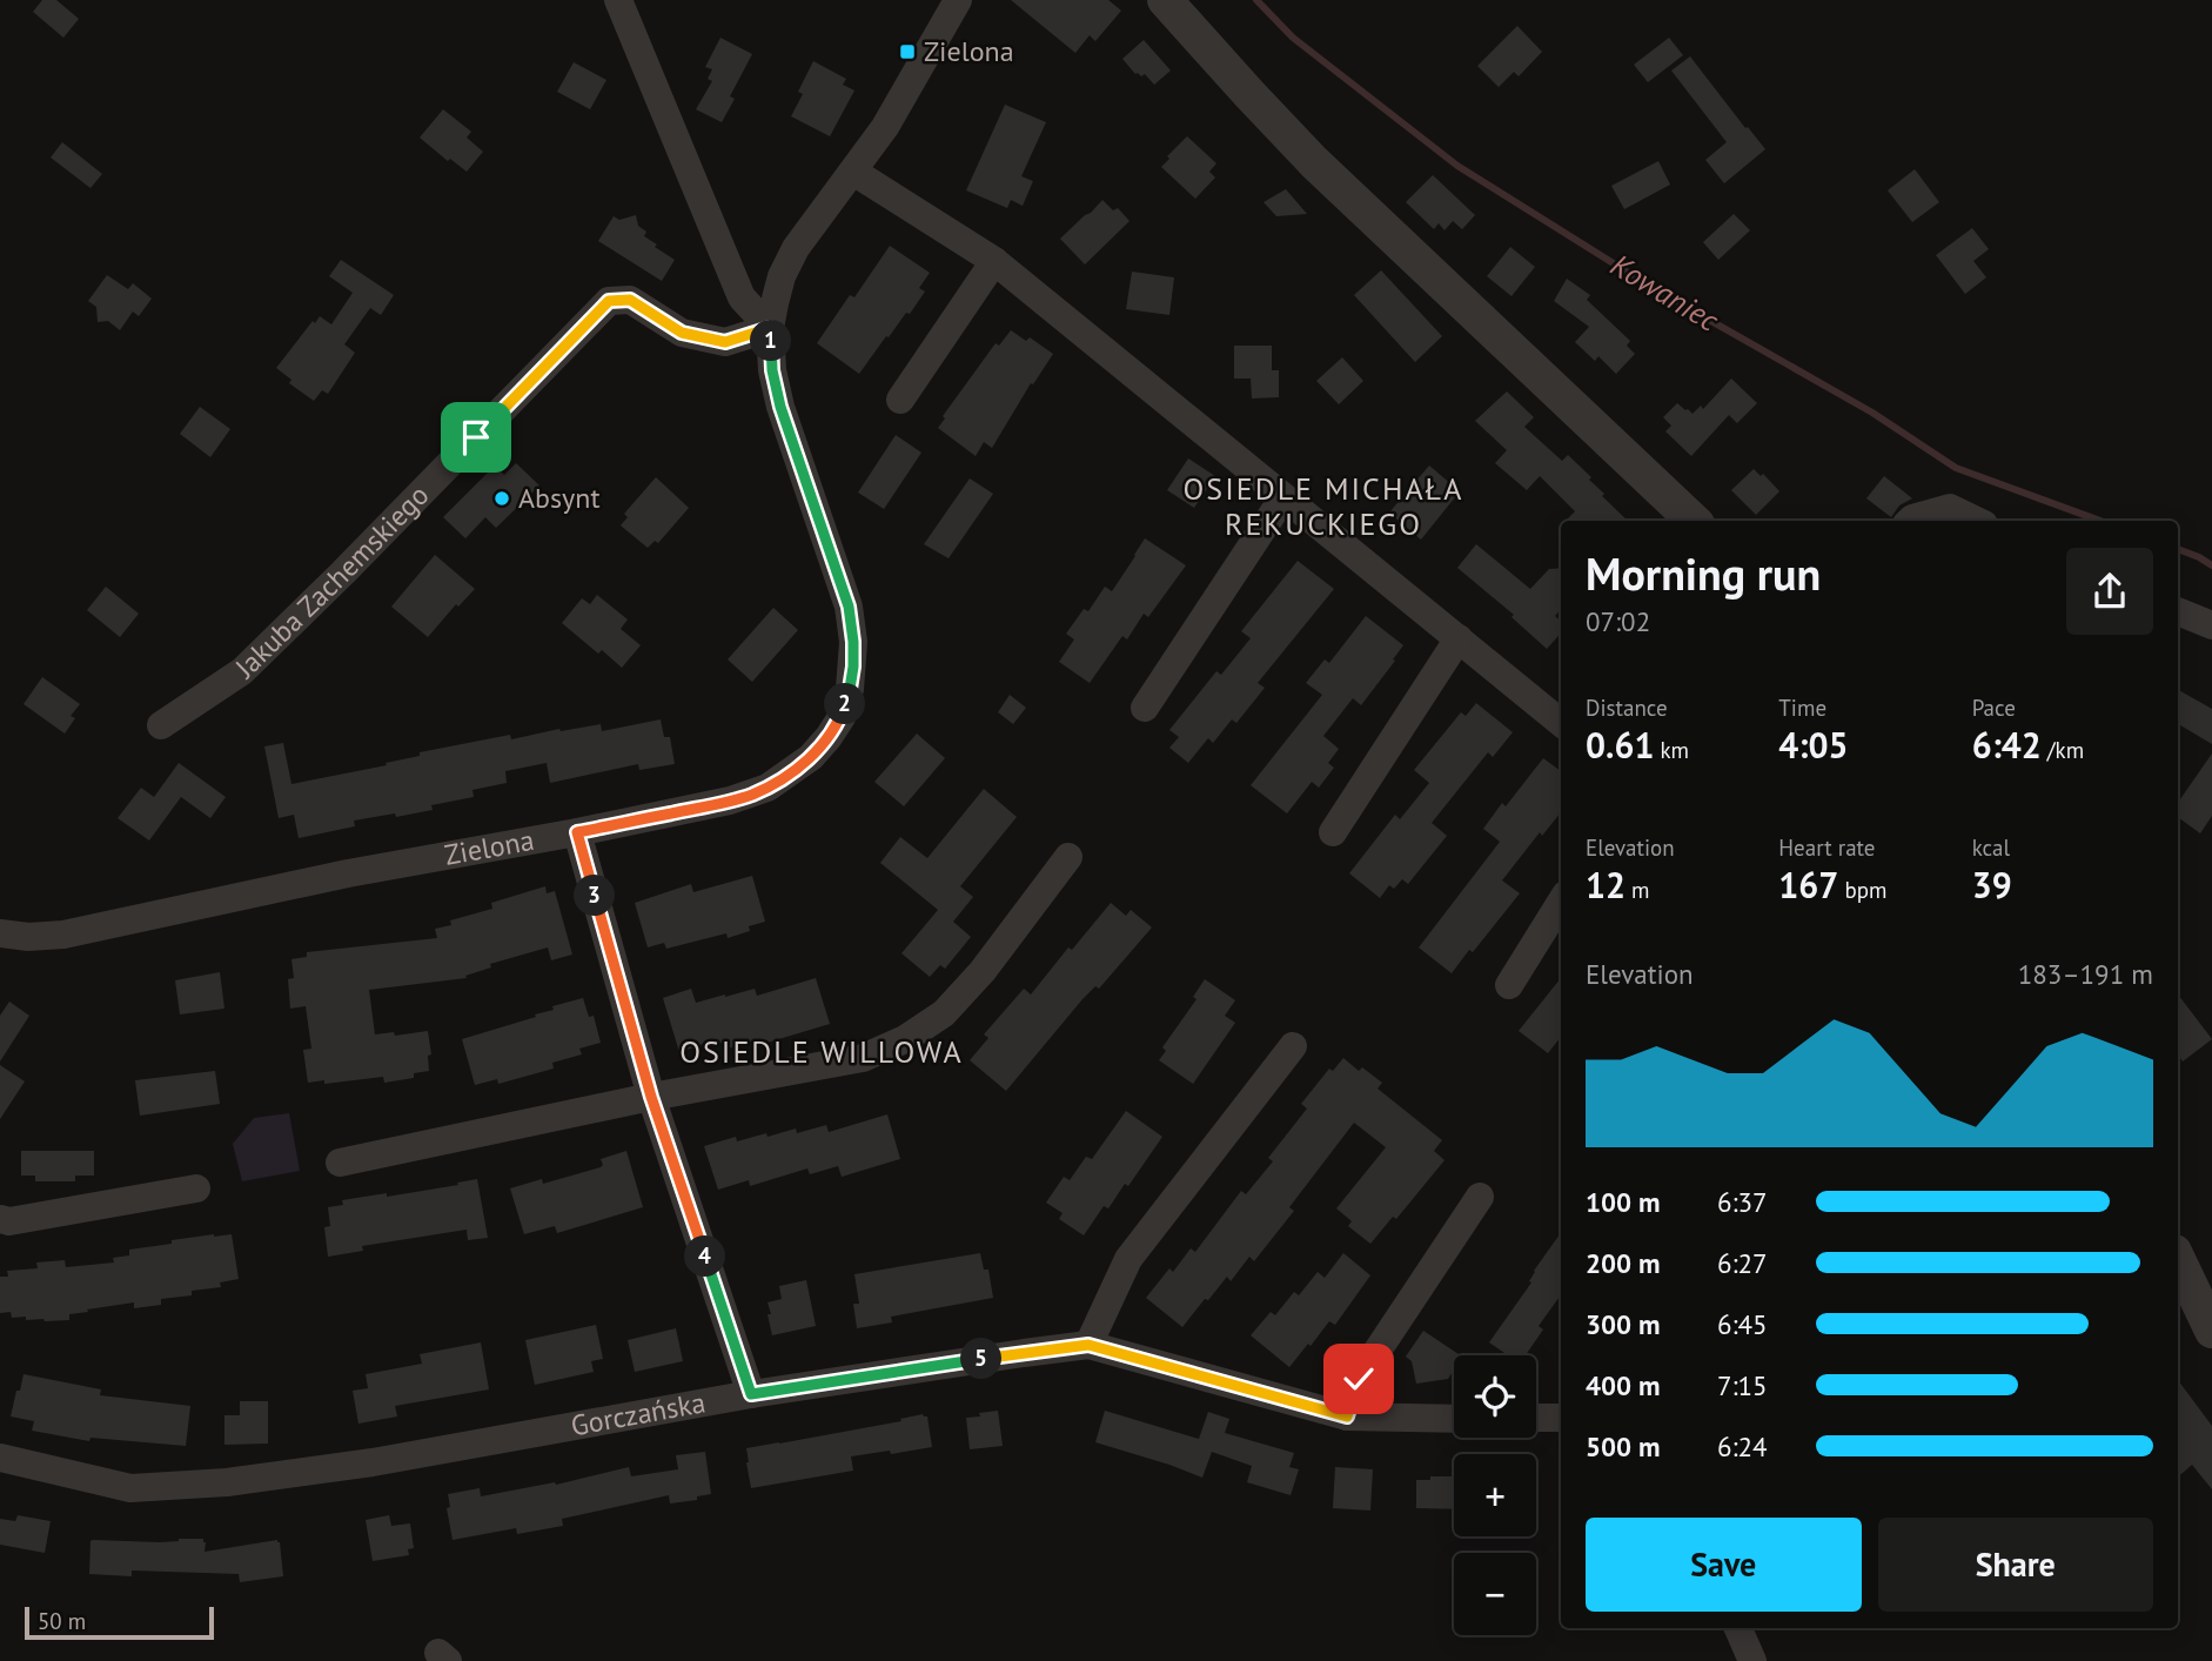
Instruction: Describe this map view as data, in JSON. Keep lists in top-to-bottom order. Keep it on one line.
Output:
{"streets":{"street":["Jakuba Zachemskiego","Zielona","Gorczańska"]},"crossings":[["Jakuba Zachemskiego","Zielona"]],"districts":["OSIEDLE MICHAŁA REKUCKIEGO","OSIEDLE WILLOWA"],"water":["Kowaniec"],"places":{"transit":["Zielona"],"other":["Absynt"]},"scale_bar":"50 m","page":{"pins":["1","2","3","4","5"],"heading":["Morning run","07:02"],"stats":[["Distance","0.61 km"],["Time","4:05"],["Pace","6:42 /km"],["Elevation","12 m"],["Heart rate","167 bpm"],["kcal","39"]],"chart":["Elevation","183–191 m"],"list":[{"name":"100 m","note":"6:37"},{"name":"200 m","note":"6:27"},{"name":"300 m","note":"6:45"},{"name":"400 m","note":"7:15"},{"name":"500 m","note":"6:24"}],"map_buttons":["+","−"],"buttons":["Save","Share"],"scale":"50 m"}}
